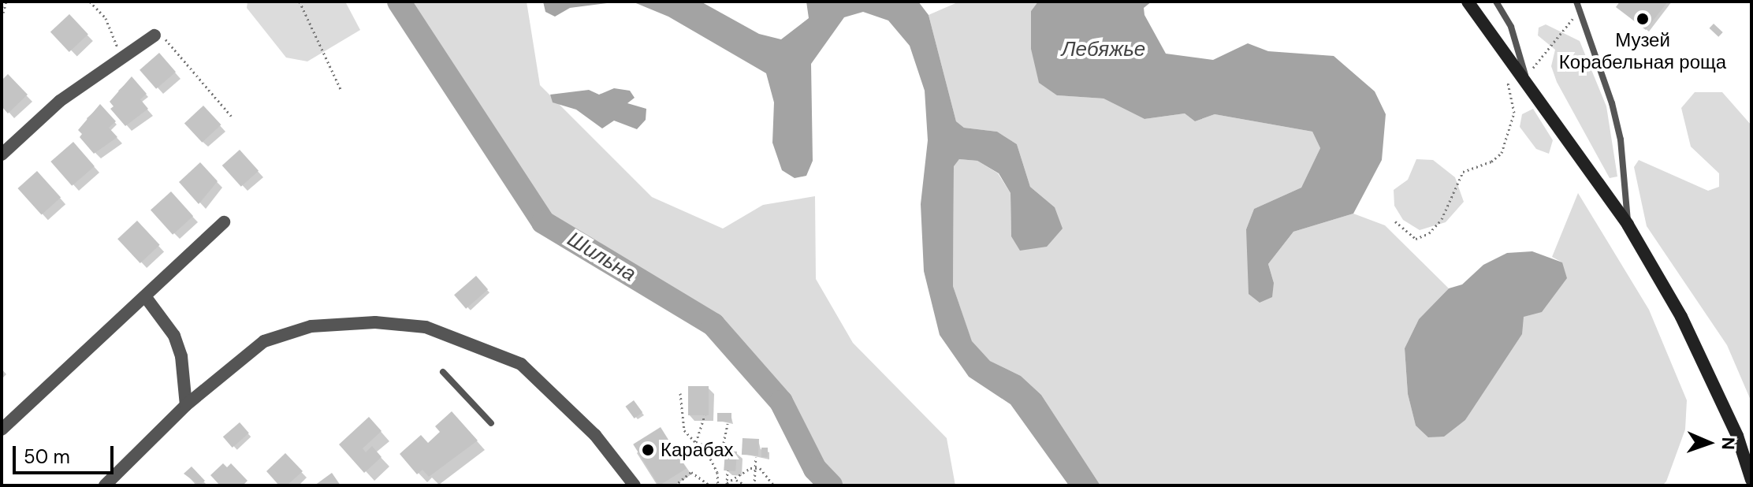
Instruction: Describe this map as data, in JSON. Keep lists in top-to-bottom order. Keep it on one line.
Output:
{"water":["Лебяжье","Шильна"],"places":["Музей Корабельная роща","Карабах"],"scale_bar":"50 m","north":"right"}
